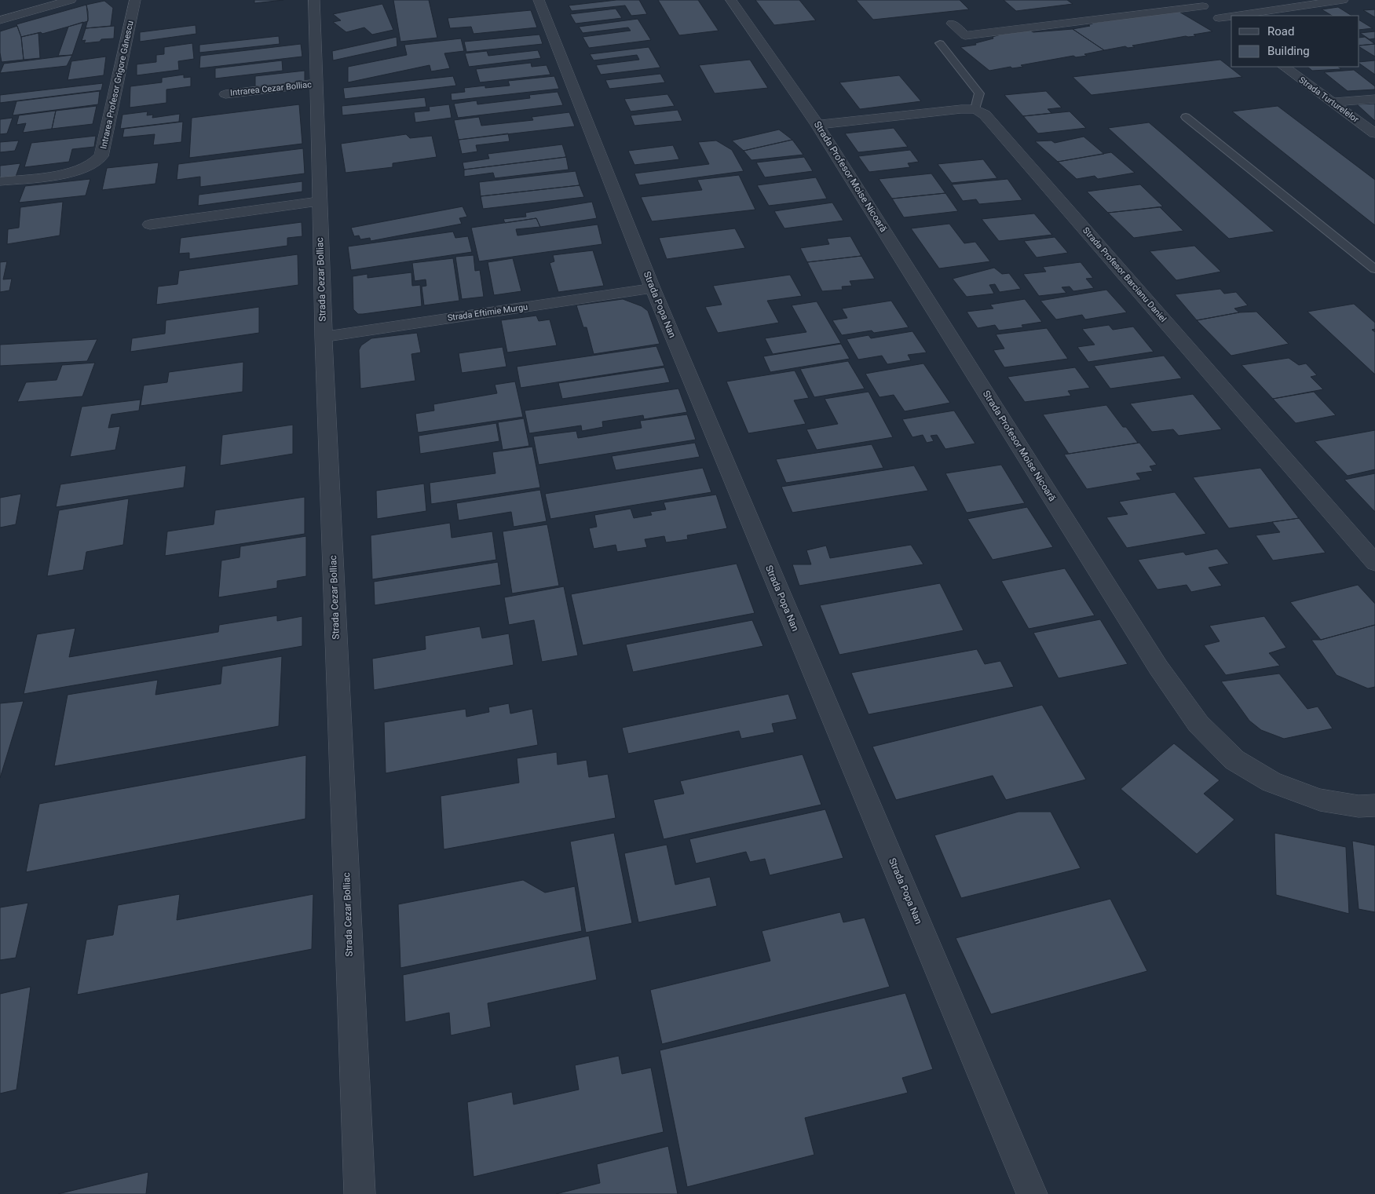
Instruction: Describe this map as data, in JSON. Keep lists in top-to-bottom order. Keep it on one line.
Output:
{"streets":{"street":["Intrarea Profesor Grigore Gănescu","Intrarea Cezar Bolliac","Strada Turturelelor","Strada Profesor Moise Nicoară","Strada Profesor Barcianu Daniel","Strada Cezar Bolliac","Strada Popa Nan","Strada Eftimie Murgu"]},"crossings":[["Intrarea Cezar Bolliac","Strada Cezar Bolliac"],["Strada Cezar Bolliac","Strada Eftimie Murgu"],["Strada Popa Nan","Strada Eftimie Murgu"]],"legend":["Road","Building"]}
